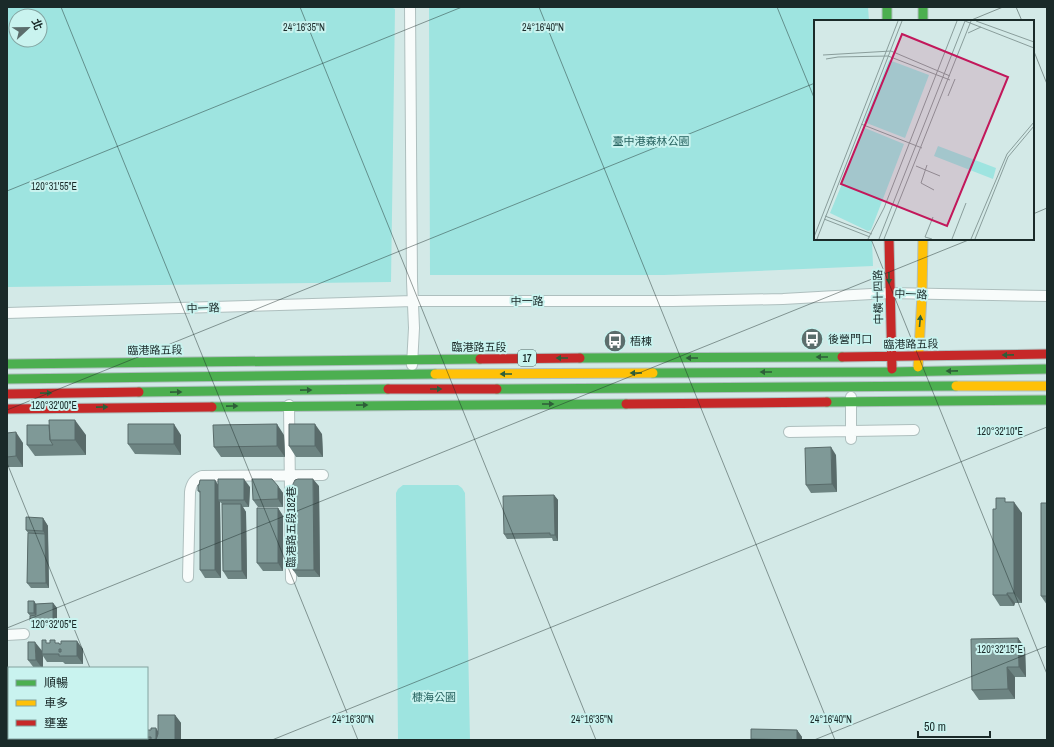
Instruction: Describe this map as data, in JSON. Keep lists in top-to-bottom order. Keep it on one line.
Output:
{"streets":{"main road":["中橫十四路","臨港路五段","17"],"street":["中一路","臨港路五段182巷"]},"crossings":[["中一路","中橫十四路"],["中橫十四路","臨港路五段"],["中橫十四路","17"]],"parks":["臺中港森林公園","槺海公園"],"places":{"bus stop":["後營門口","梧棟"]},"legend":["順暢","車多","壅塞"],"scale_bar":"50 m","north":"right","coordinates":["24°16'35\"N","24°16'40\"N","120°31'55\"E","120°32'00\"E","120°32'10\"E","120°32'05\"E","120°32'15\"E","24°16'30\"N"]}
